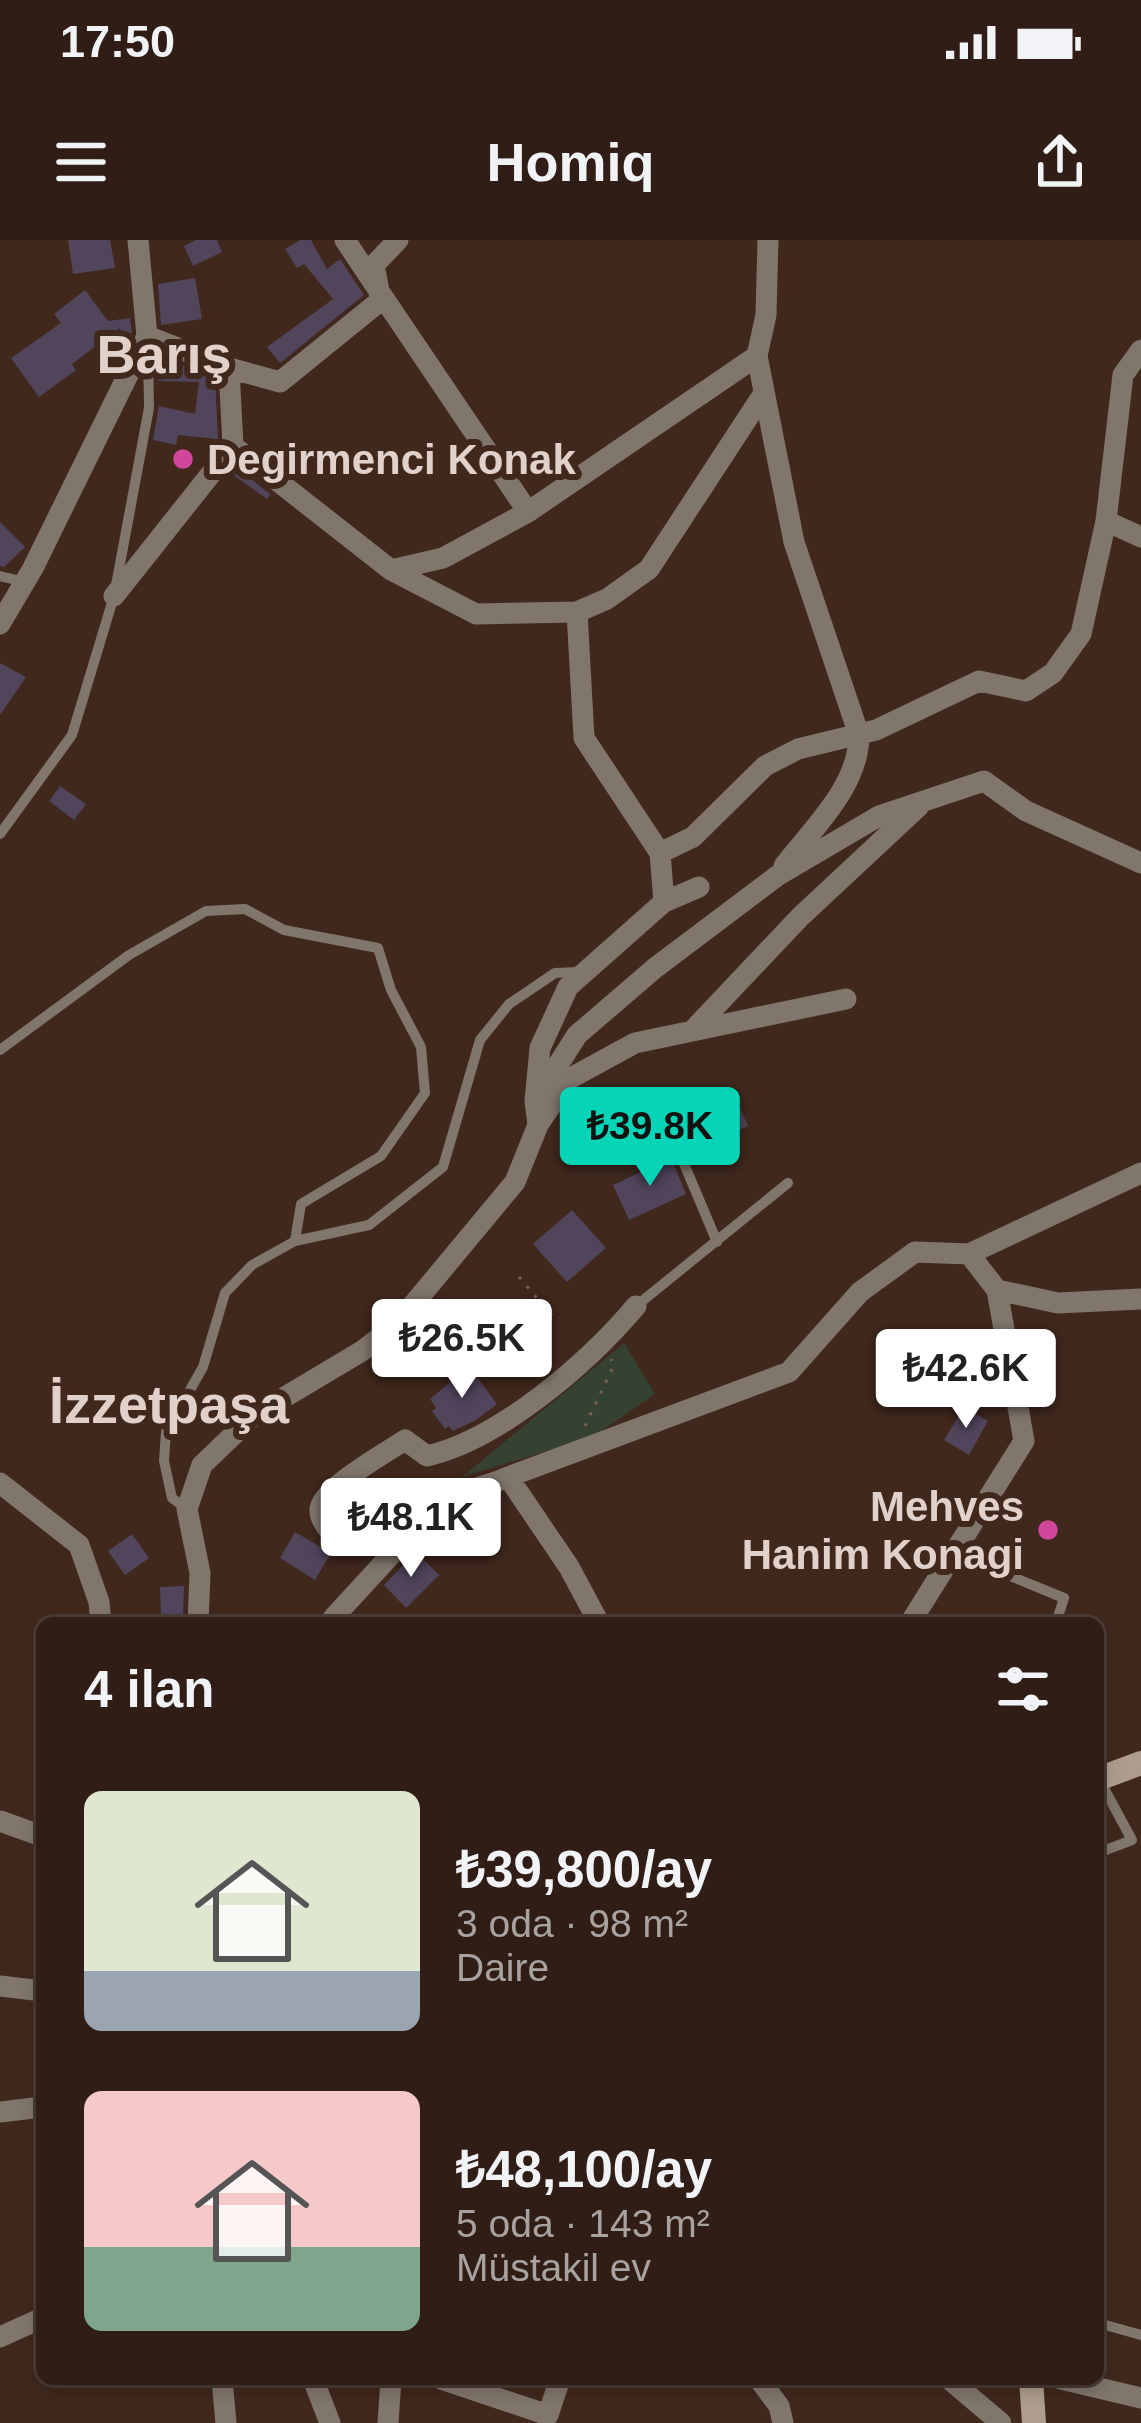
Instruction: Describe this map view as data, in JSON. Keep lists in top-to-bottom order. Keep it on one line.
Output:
{"districts":["Barış","İzzetpaşa"],"places":["Degirmenci Konak","Mehves Hanim Konagi"],"page":{"status":"17:50","header":"Homiq","price":["₺39.8K","₺26.5K","₺42.6K","₺48.1K"],"heading":"4 ilan","list":[{"name":"₺39,800/ay","note":"3 oda · 98 m² · Daire"},{"name":"₺48,100/ay","note":"5 oda · 143 m² · Müstakil ev"}]}}
